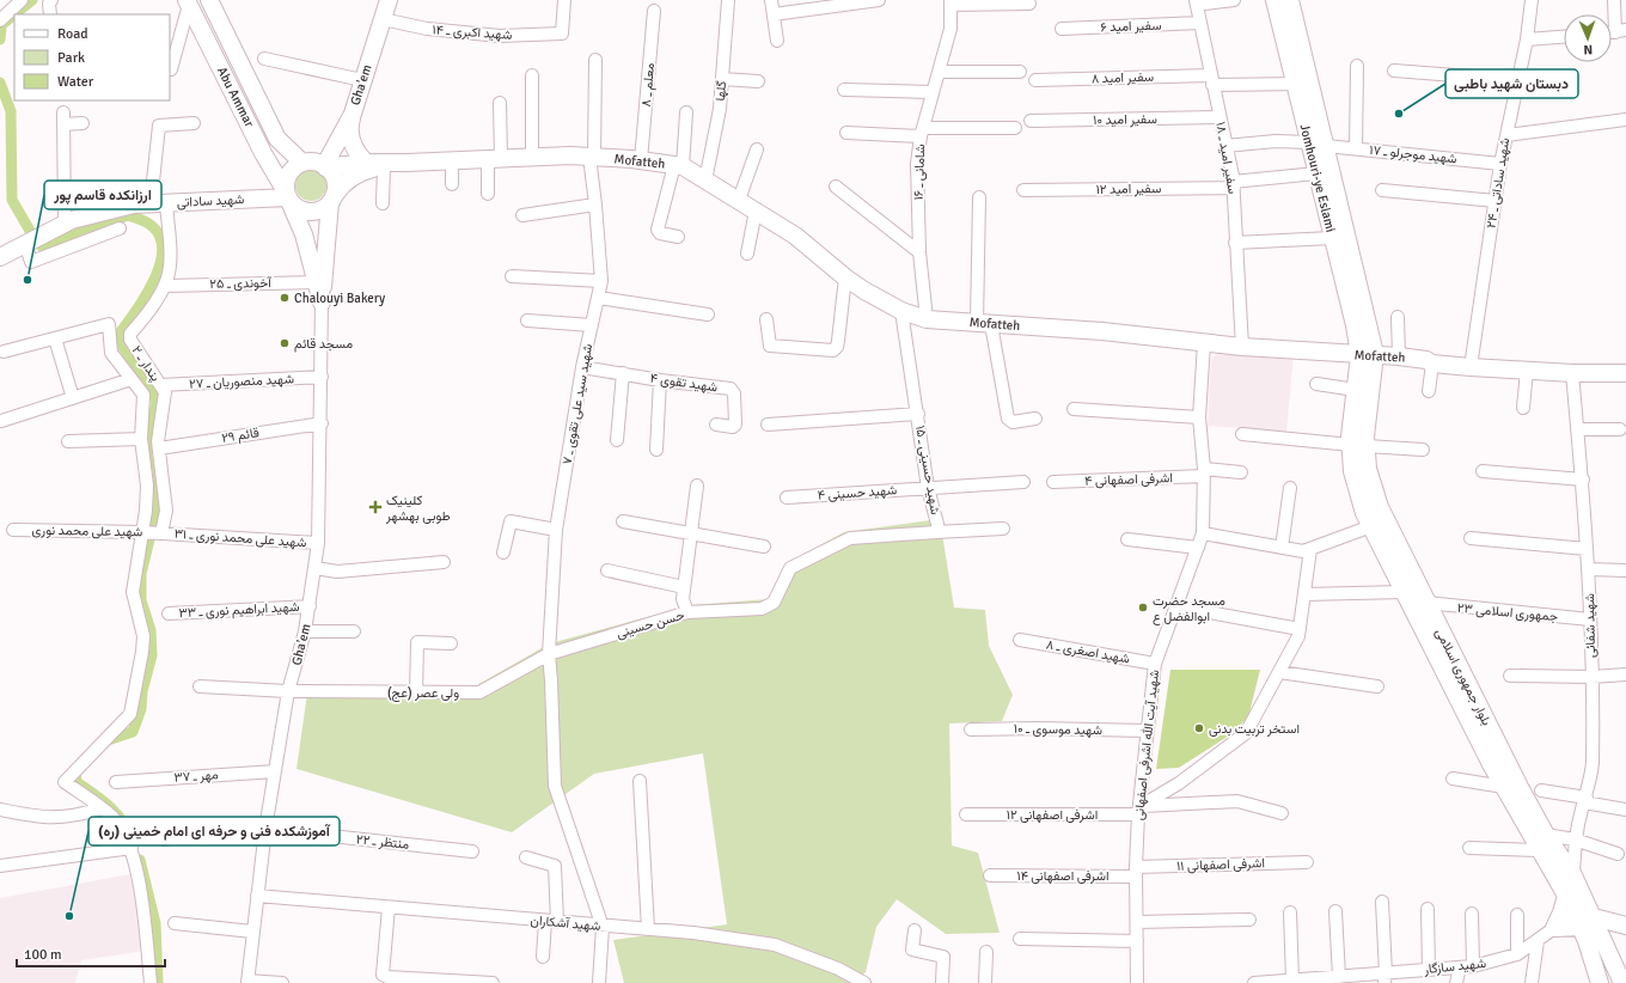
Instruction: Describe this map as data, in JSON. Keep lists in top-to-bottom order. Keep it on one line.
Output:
{"streets":{"street":["سفیر امید ۶","شهید اکبری ـ ۱۴","سفیر امید ۸","Gha'em","معلم ـ ۸","گلها","Abu Ammar","سفیر امید ۱۰","شهید موجرلو ـ ۱۷","سفیر امید ـ ۱۸","Mofatteh","شامانی ـ ۱۶","Jomhouri-ye Eslami","شهید ساداتی ـ ۲۴","سفیر امید ۱۲","شهید ساداتی","آخوندی ـ ۲۵","پندار ـ ۲","شهید منصوریان ـ ۲۷","شهید تقوی ۴","شهید سید علی تقوی ـ ۷","قائم ۲۹","شهید حسینی ـ ۱۵","اشرفی اصفهانی ۴","شهید حسینی ۴","شهید علی محمد نوری","شهید علی محمد نوری ـ ۳۱","شهید ابراهیم نوری ـ ۳۳","جمهوری اسلامی ۲۳","حسن حسینی","شهید شفائی","شهید اصغری ـ ۸","بلوار جمهوری اسلامی","ولی عصر (عج)","شهید موسوی ـ ۱۰","شهید آیت الله اشرفی اصفهانی","مهر ـ ۳۷","اشرفی اصفهانی ۱۲","منتظر ـ ۲۲","اشرفی اصفهانی ۱۱","اشرفی اصفهانی ۱۴","شهید آشکاران","شهید سازگار"]},"crossings":[["سفیر امید ۶","سفیر امید ـ ۱۸"],["شهید اکبری ـ ۱۴","Gha'em"],["سفیر امید ۸","سفیر امید ـ ۱۸"],["سفیر امید ۸","Jomhouri-ye Eslami"],["Gha'em","Abu Ammar"],["Gha'em","شهید ساداتی"],["Gha'em","شهید منصوریان ـ ۲۷"],["Gha'em","قائم ۲۹"],["Gha'em","شهید علی محمد نوری ـ ۳۱"],["Gha'em","شهید ابراهیم نوری ـ ۳۳"],["Gha'em","ولی عصر (عج)"],["Gha'em","مهر ـ ۳۷"],["Gha'em","منتظر ـ ۲۲"],["Gha'em","شهید آشکاران"],["معلم ـ ۸","Mofatteh"],["گلها","Mofatteh"],["Abu Ammar","شهید ساداتی"],["Abu Ammar","آخوندی ـ ۲۵"],["سفیر امید ۱۰","سفیر امید ـ ۱۸"],["شهید موجرلو ـ ۱۷","سفیر امید ـ ۱۸"],["شهید موجرلو ـ ۱۷","Jomhouri-ye Eslami"],["شهید موجرلو ـ ۱۷","شهید ساداتی ـ ۲۴"],["سفیر امید ـ ۱۸","Mofatteh"],["سفیر امید ـ ۱۸","سفیر امید ۱۲"],["Mofatteh","شامانی ـ ۱۶"],["Mofatteh","Jomhouri-ye Eslami"],["Mofatteh","شهید ساداتی ـ ۲۴"],["Mofatteh","شهید سید علی تقوی ـ ۷"],["Mofatteh","شهید حسینی ـ ۱۵"],["Mofatteh","شهید شفائی"],["Mofatteh","بلوار جمهوری اسلامی"],["Mofatteh","شهید آیت الله اشرفی اصفهانی"],["Jomhouri-ye Eslami","سفیر امید ۱۲"],["Jomhouri-ye Eslami","بلوار جمهوری اسلامی"],["شهید ساداتی","پندار ـ ۲"],["آخوندی ـ ۲۵","پندار ـ ۲"],["پندار ـ ۲","شهید منصوریان ـ ۲۷"],["پندار ـ ۲","قائم ۲۹"],["پندار ـ ۲","شهید علی محمد نوری"],["پندار ـ ۲","شهید علی محمد نوری ـ ۳۱"],["شهید تقوی ۴","شهید سید علی تقوی ـ ۷"],["شهید سید علی تقوی ـ ۷","حسن حسینی"],["شهید سید علی تقوی ـ ۷","ولی عصر (عج)"],["شهید سید علی تقوی ـ ۷","شهید آشکاران"],["شهید حسینی ـ ۱۵","شهید حسینی ۴"],["شهید حسینی ـ ۱۵","حسن حسینی"],["اشرفی اصفهانی ۴","شهید آیت الله اشرفی اصفهانی"],["شهید علی محمد نوری","شهید علی محمد نوری ـ ۳۱"],["جمهوری اسلامی ۲۳","شهید شفائی"],["جمهوری اسلامی ۲۳","بلوار جمهوری اسلامی"],["حسن حسینی","ولی عصر (عج)"],["شهید شفائی","بلوار جمهوری اسلامی"],["شهید اصغری ـ ۸","شهید آیت الله اشرفی اصفهانی"],["بلوار جمهوری اسلامی","شهید سازگار"],["شهید موسوی ـ ۱۰","شهید آیت الله اشرفی اصفهانی"],["شهید آیت الله اشرفی اصفهانی","اشرفی اصفهانی ۱۲"],["شهید آیت الله اشرفی اصفهانی","اشرفی اصفهانی ۱۱"],["شهید آیت الله اشرفی اصفهانی","اشرفی اصفهانی ۱۴"],["اشرفی اصفهانی ۱۱","اشرفی اصفهانی ۱۴"]],"places":{"other":["دبستان شهید باطبی","ارزانکده قاسم پور","Chalouyi Bakery","مسجد قائم","مسجد حضرت ابوالفضل ع","استخر تربیت بدنی","آموزشکده فنی و حرفه ای امام خمینی (ره)"],"health":["کلینیک طوبی بهشهر"]},"legend":["Road","Park","Water"],"scale_bar":"100 m","north":"bottom"}
